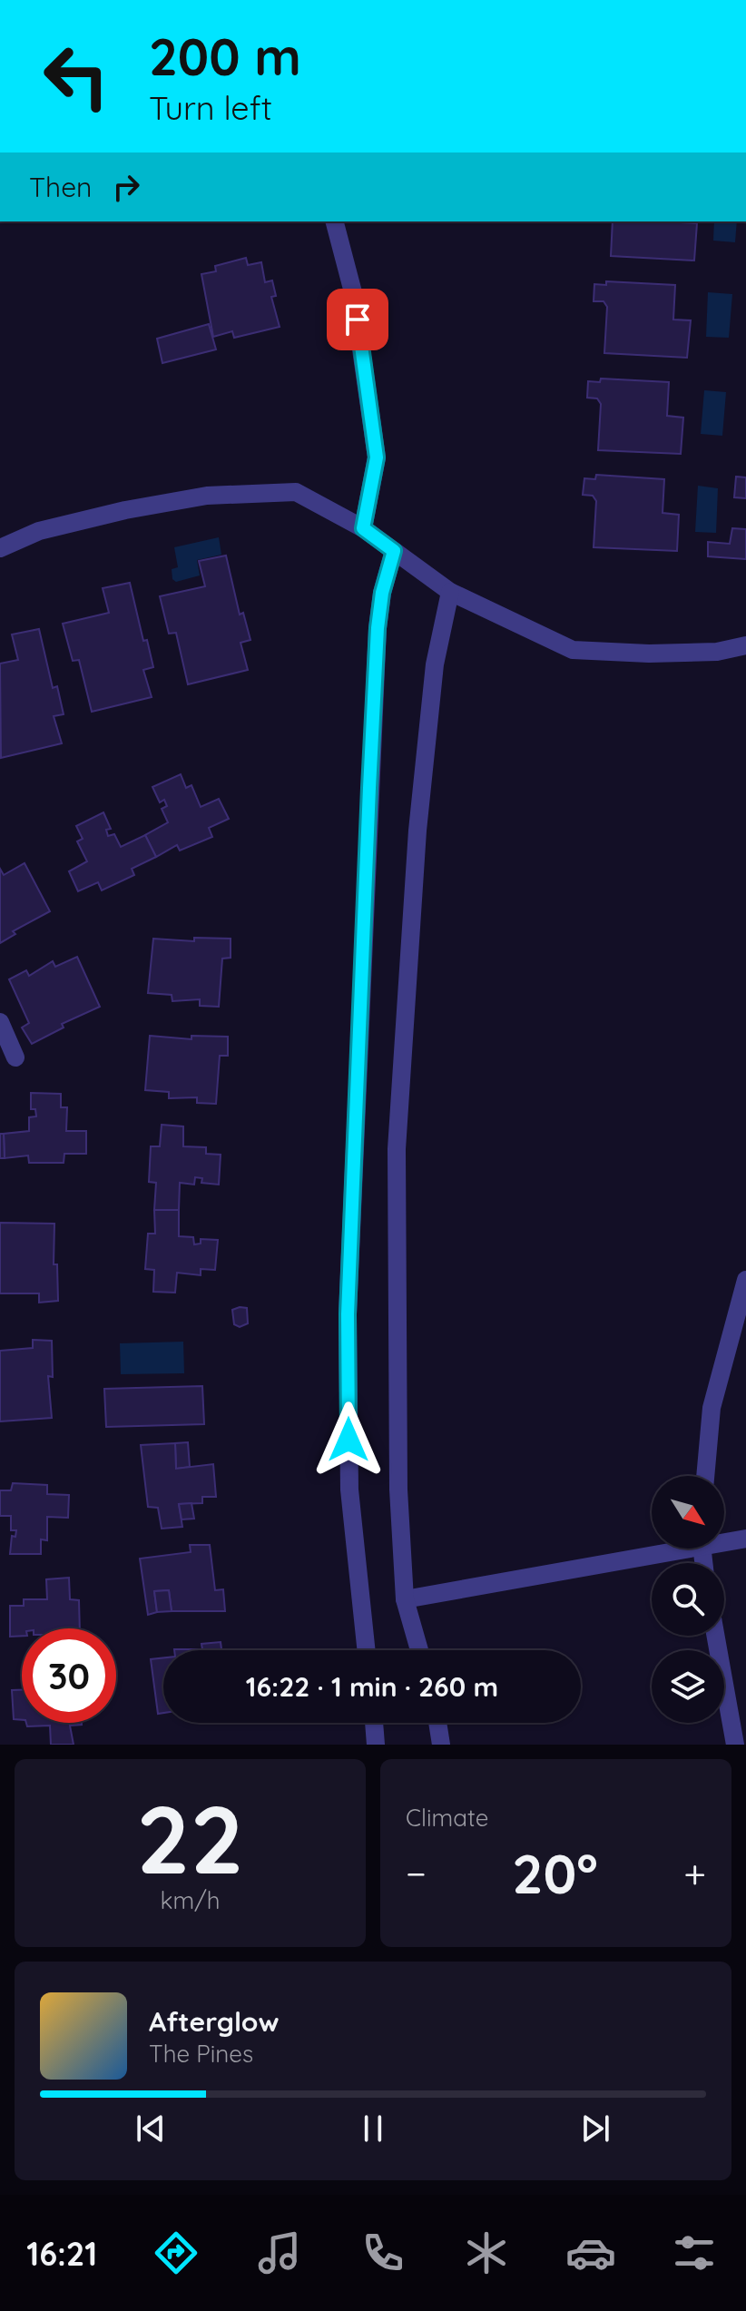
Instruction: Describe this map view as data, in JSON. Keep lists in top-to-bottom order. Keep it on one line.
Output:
{"north":"bottom right","page":{"turn":["200 m","Turn left"],"then":"Then","limit":"30","trip":"16:22 · 1 min · 260 m","tile":[["22","km/h"],"Climate"],"heat":["−","20°","+"],"song":["Afterglow","The Pines"],"tabs":"16:21"}}
